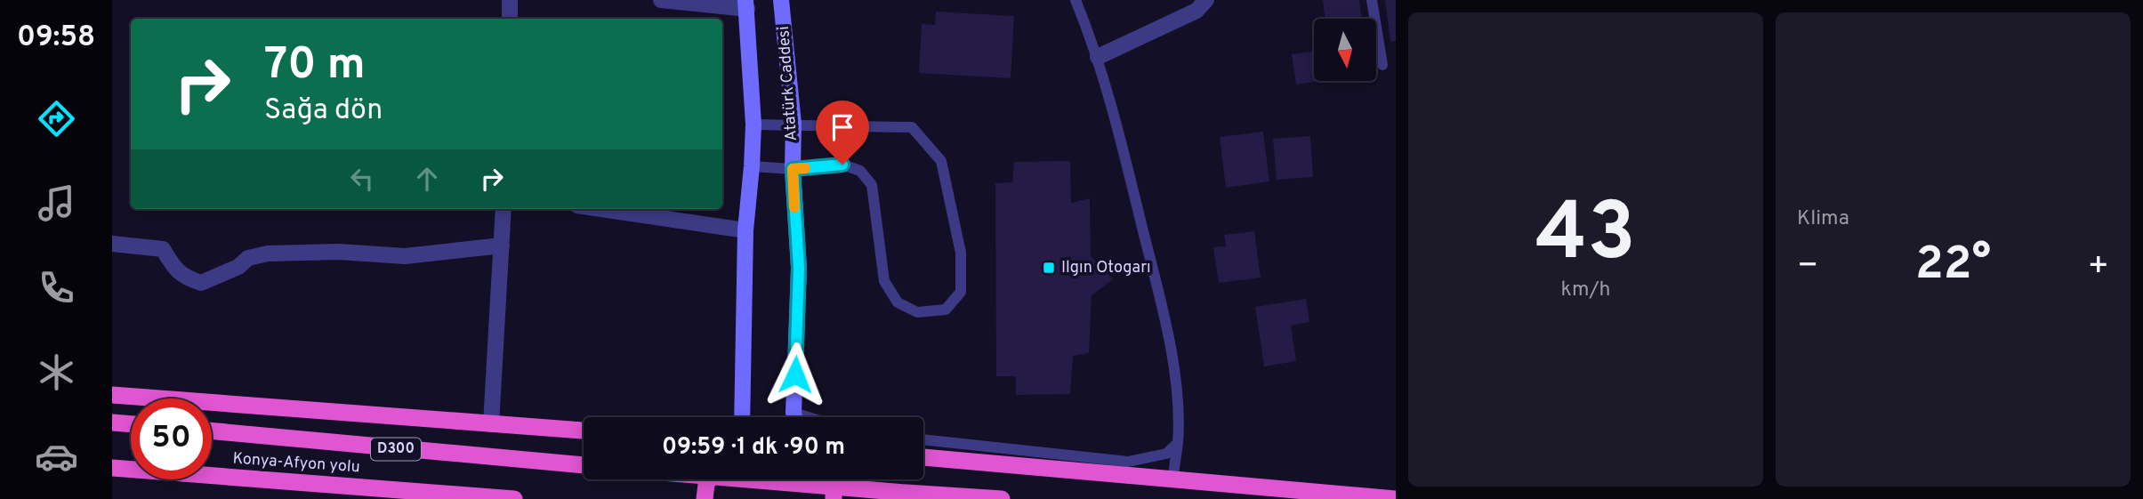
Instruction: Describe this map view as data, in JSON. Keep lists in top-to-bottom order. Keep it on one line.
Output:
{"streets":{"highway":["D300","Konya-Afyon yolu"],"main road":["Atatürk Caddesi"]},"places":{"transit":["Ilgın Otogarı"]},"north":"bottom","page":{"tabs":"09:58","tile":[["43","km/h"],"Klima"],"turn":["70 m","Sağa dön"],"heat":["−","22°","+"],"limit":"50","trip":"09:59 · 1 dk · 90 m"}}
